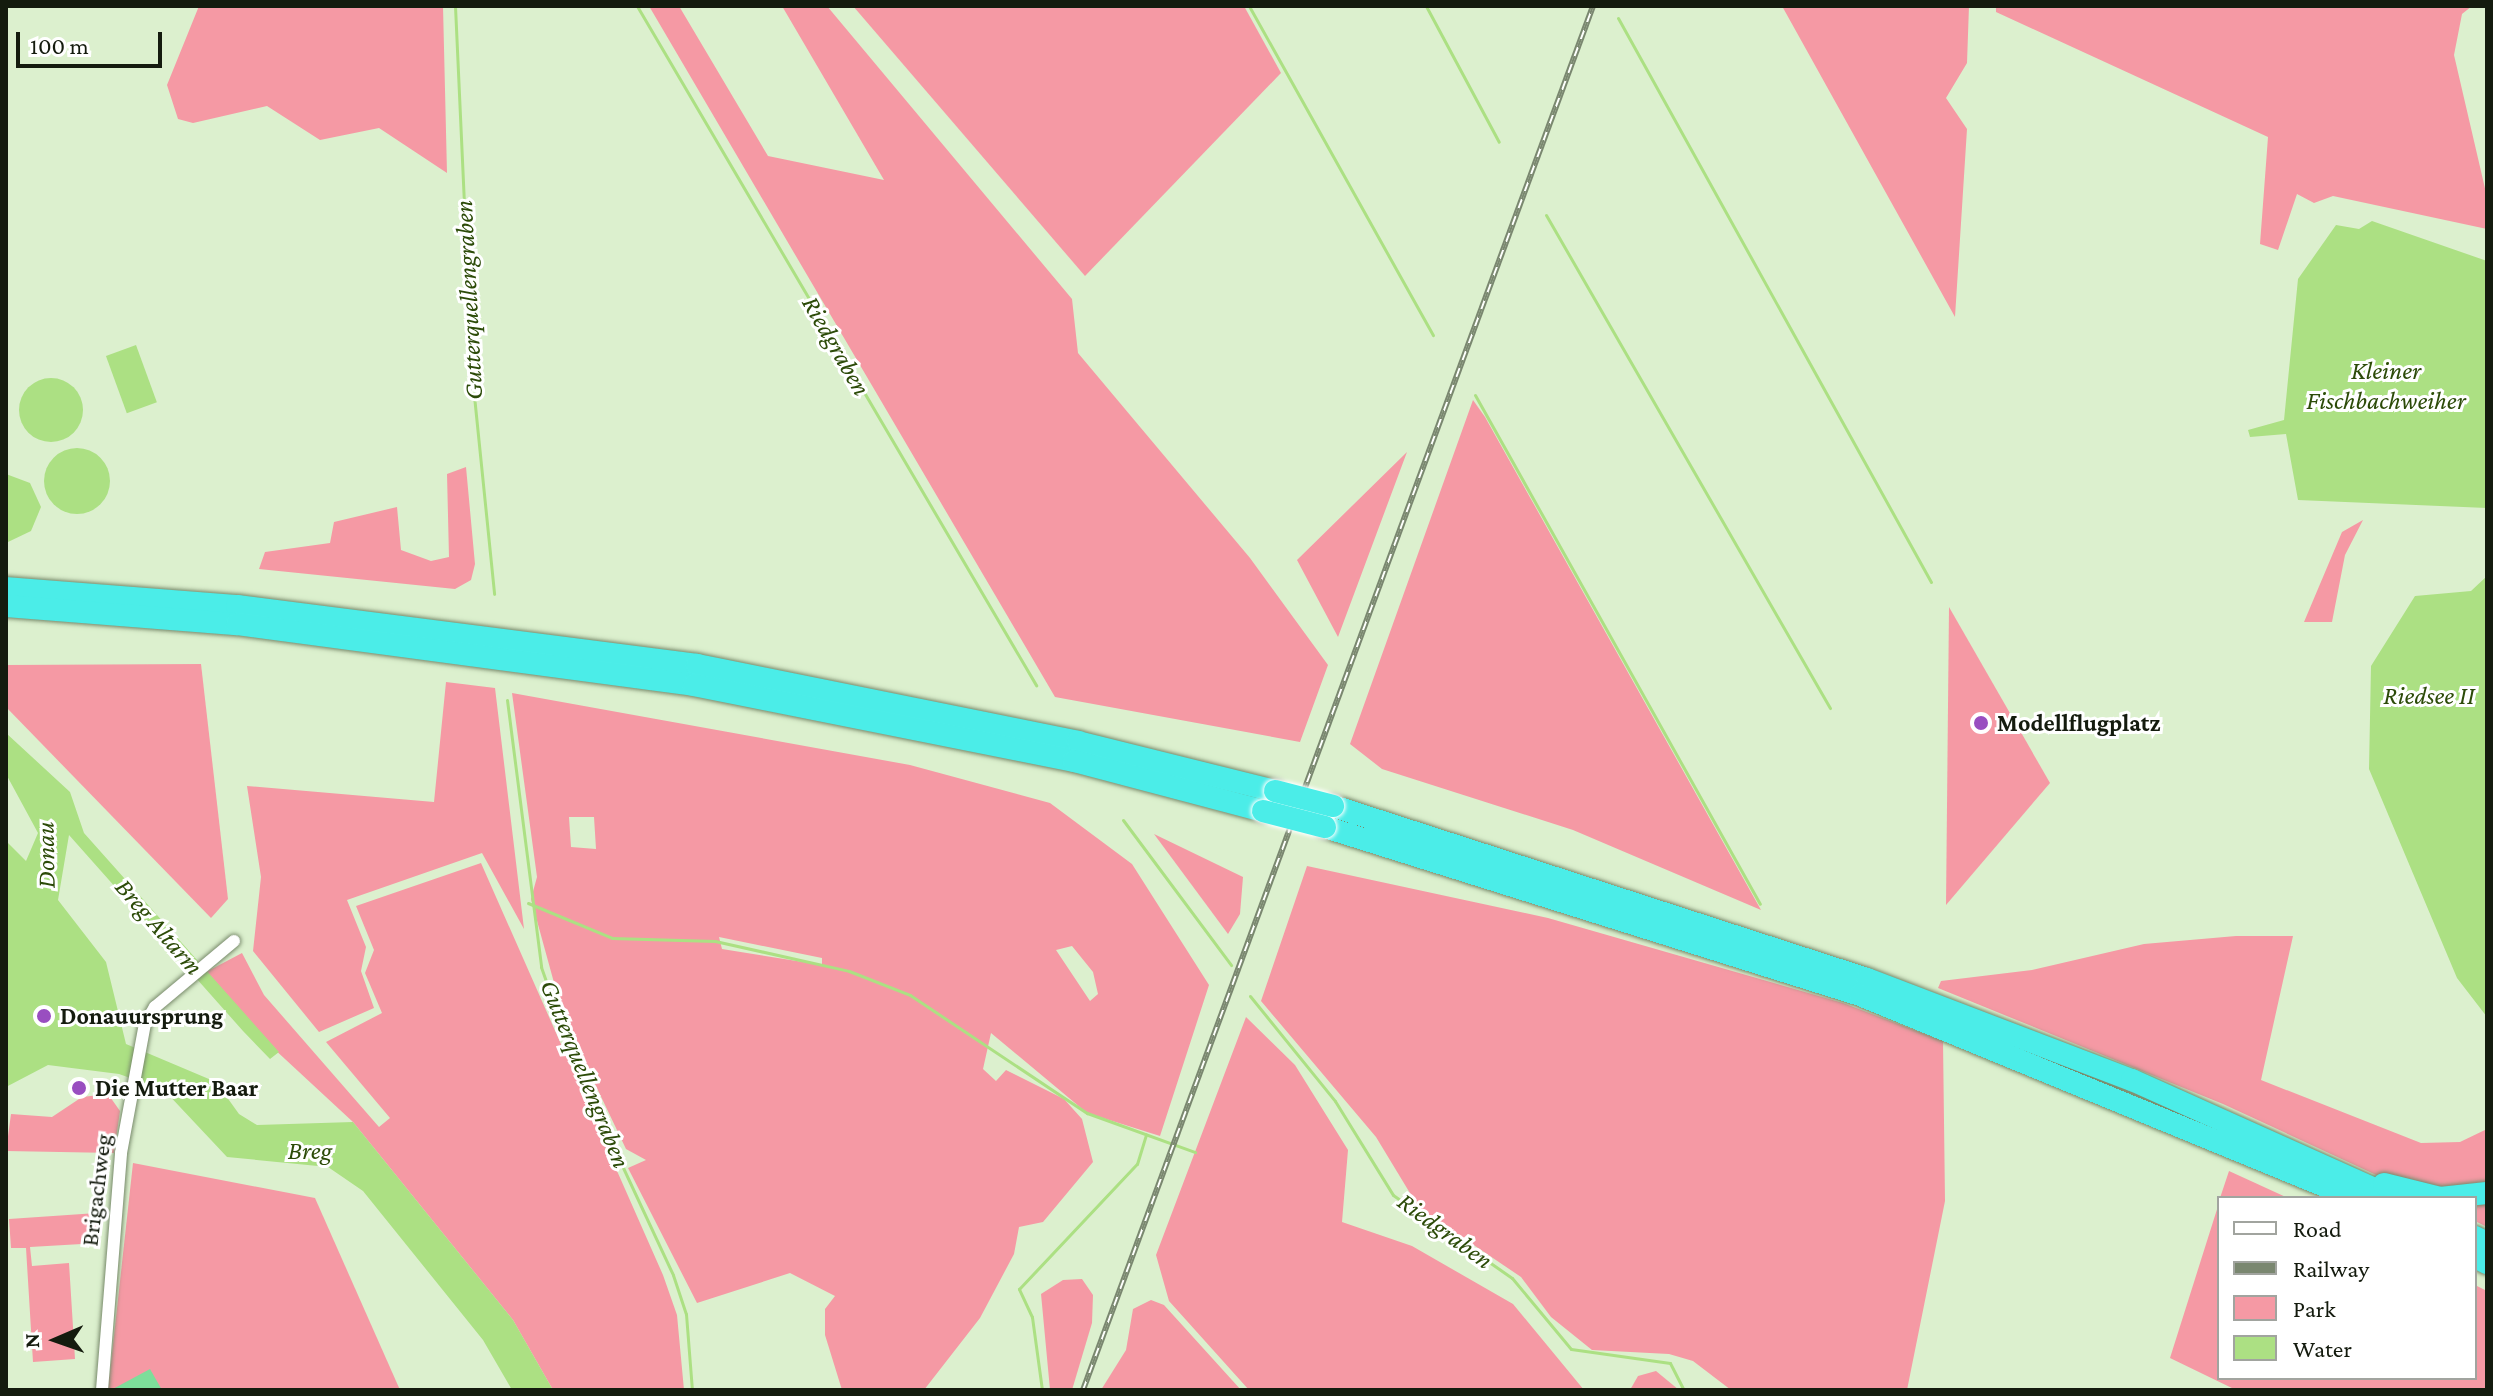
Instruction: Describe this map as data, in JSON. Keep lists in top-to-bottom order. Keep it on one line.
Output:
{"streets":{"street":["Brigachweg"]},"water":["Gutterquellengraben","Riedgraben","Kleiner Fischbachweiher","Riedsee II","Donau","Breg Altarm","Breg"],"places":["Modellflugplatz","Donauursprung","Die Mutter Baar"],"legend":["Road","Railway","Park","Water"],"scale_bar":"100 m","north":"left"}
